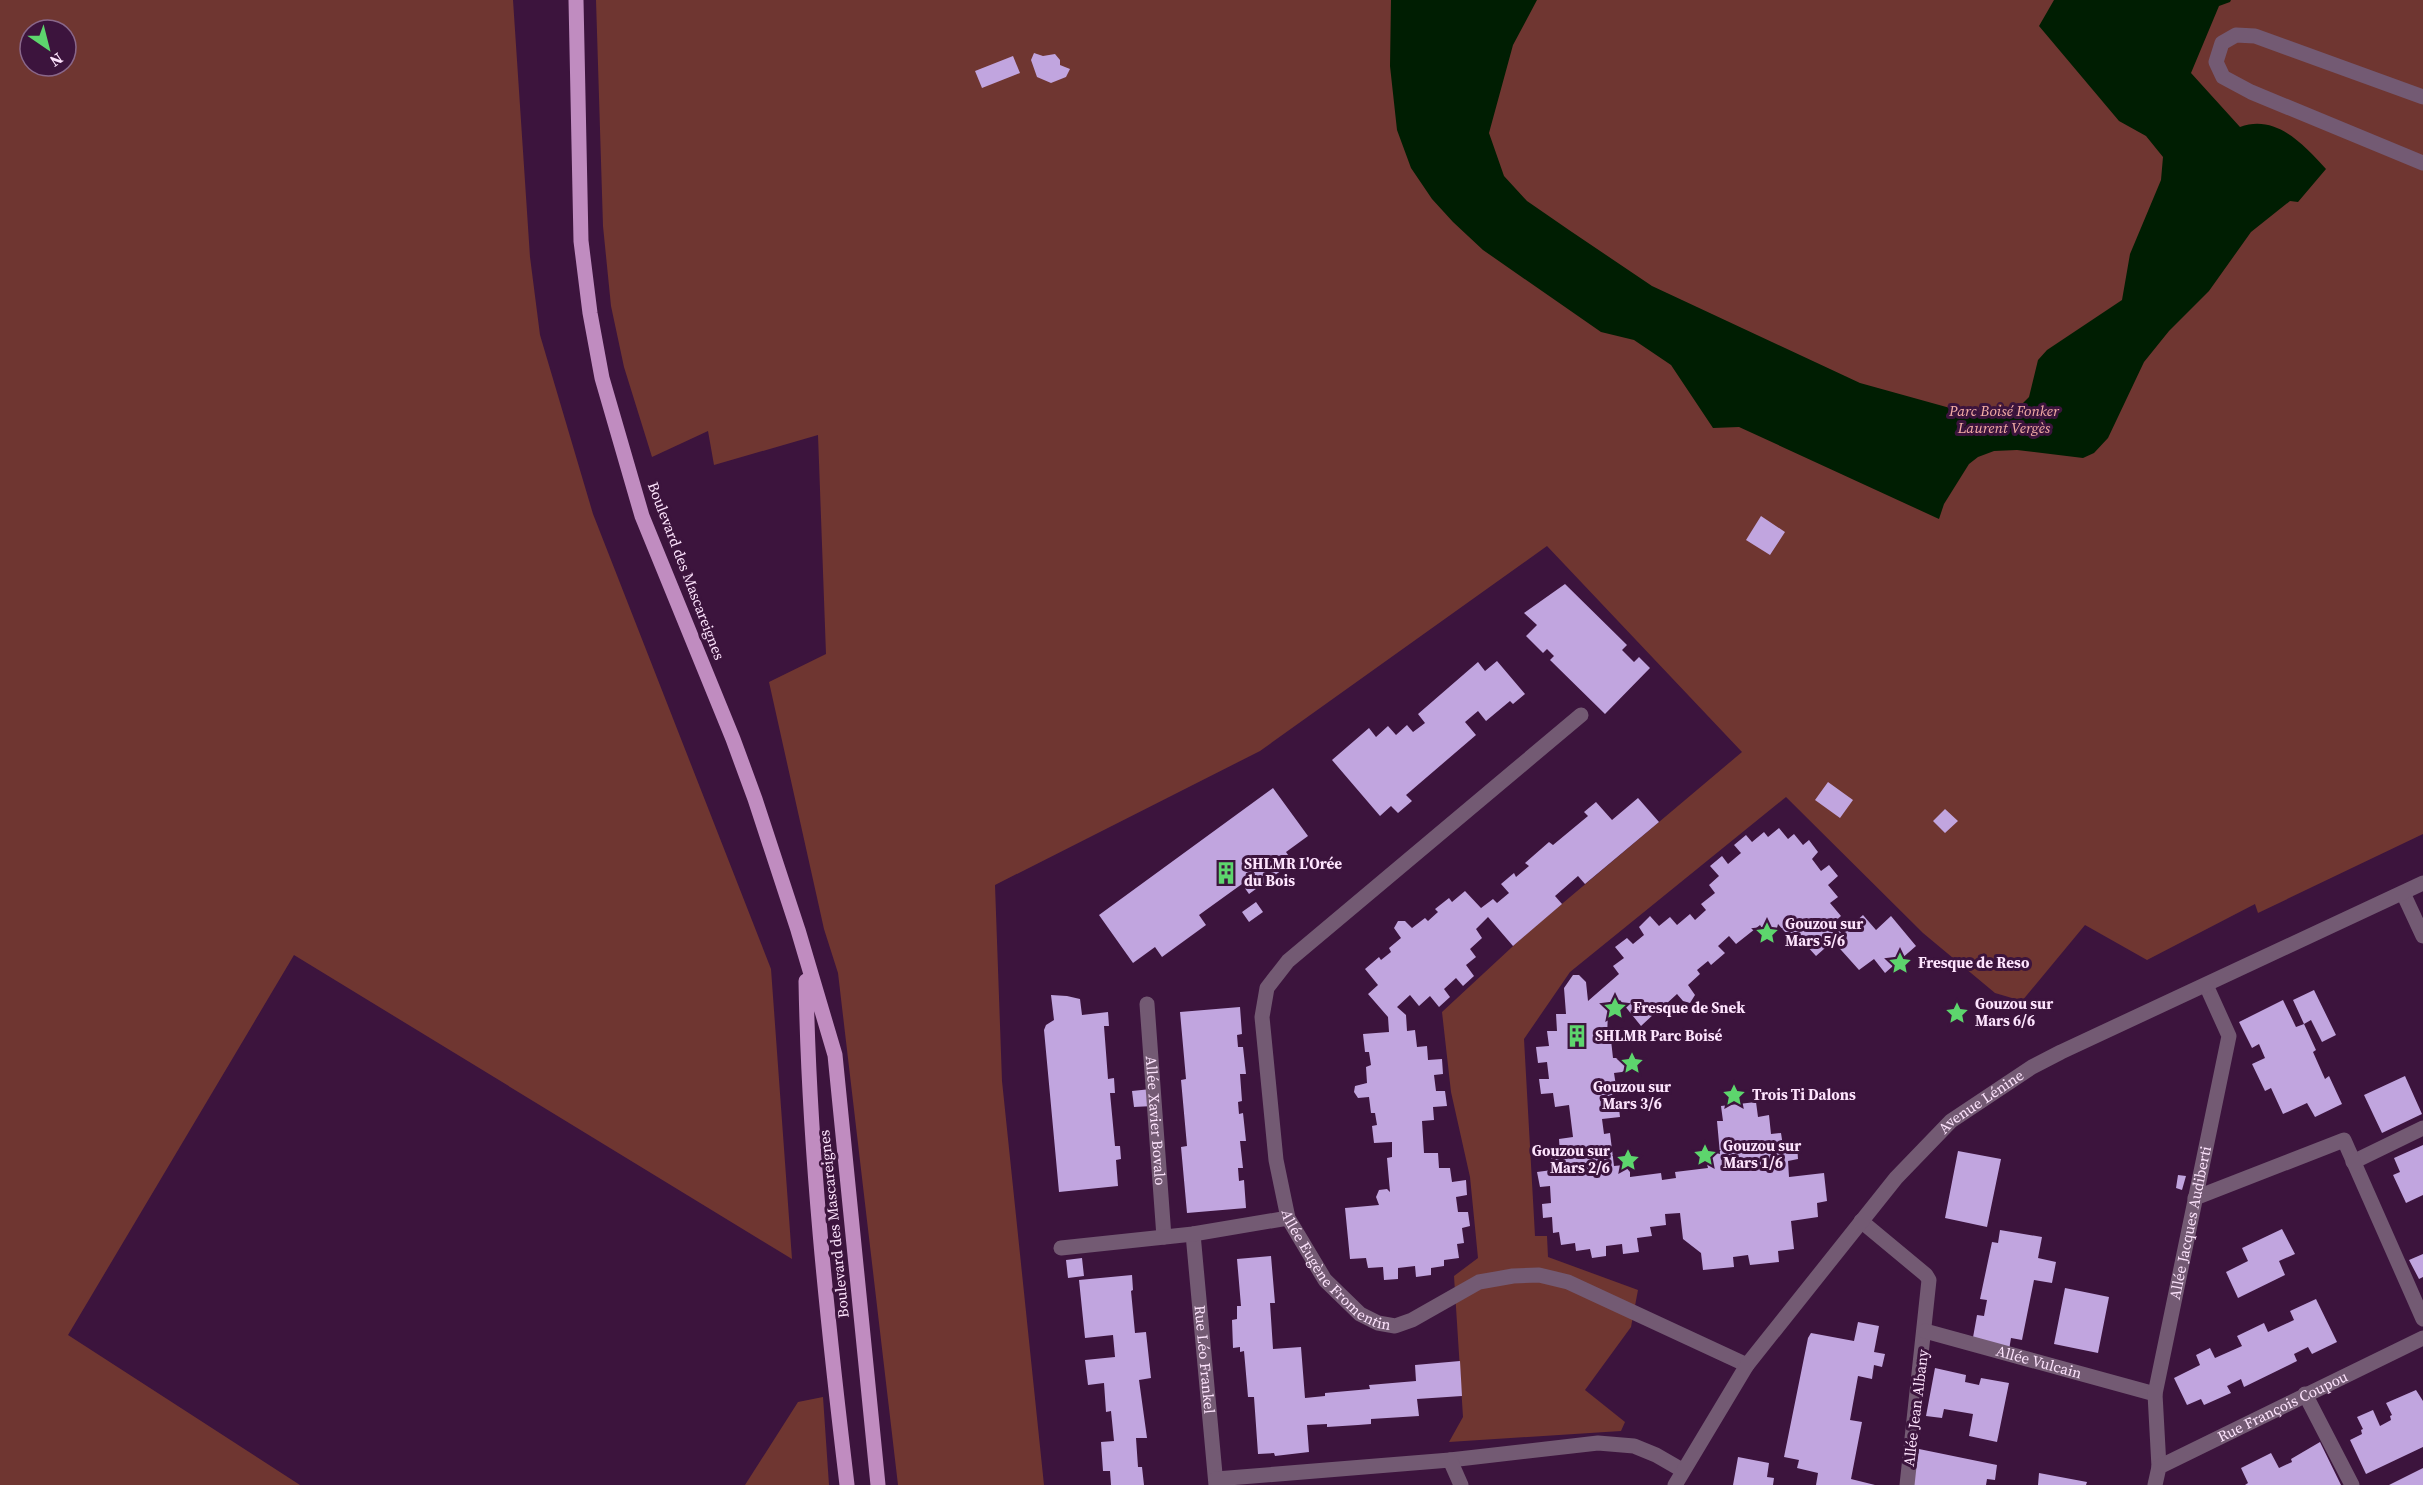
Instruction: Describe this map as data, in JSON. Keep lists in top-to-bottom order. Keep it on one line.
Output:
{"streets":{"main road":["Boulevard des Mascareignes"],"street":["Avenue Lénine","Allée Xavier Bovalo","Allée Jacques Audiberti","Allée Eugène Fromentin","Rue Léo Frankel","Allée Vulcain","Rue François Coupou","Allée Jean Albany"]},"crossings":[["Avenue Lénine","Allée Jacques Audiberti"],["Avenue Lénine","Allée Eugène Fromentin"],["Avenue Lénine","Allée Jean Albany"],["Allée Jacques Audiberti","Allée Vulcain"],["Allée Jacques Audiberti","Rue François Coupou"],["Allée Vulcain","Allée Jean Albany"]],"parks":["Parc Boisé Fonker Laurent Vergès"],"places":{"building":["SHLMR L'Orée du Bois","SHLMR Parc Boisé"],"place":["Gouzou sur Mars 5/6","Fresque de Reso","Fresque de Snek","Gouzou sur Mars 6/6","Gouzou sur Mars 3/6","Trois Ti Dalons","Gouzou sur Mars 1/6","Gouzou sur Mars 2/6"]},"north":"bottom right"}
